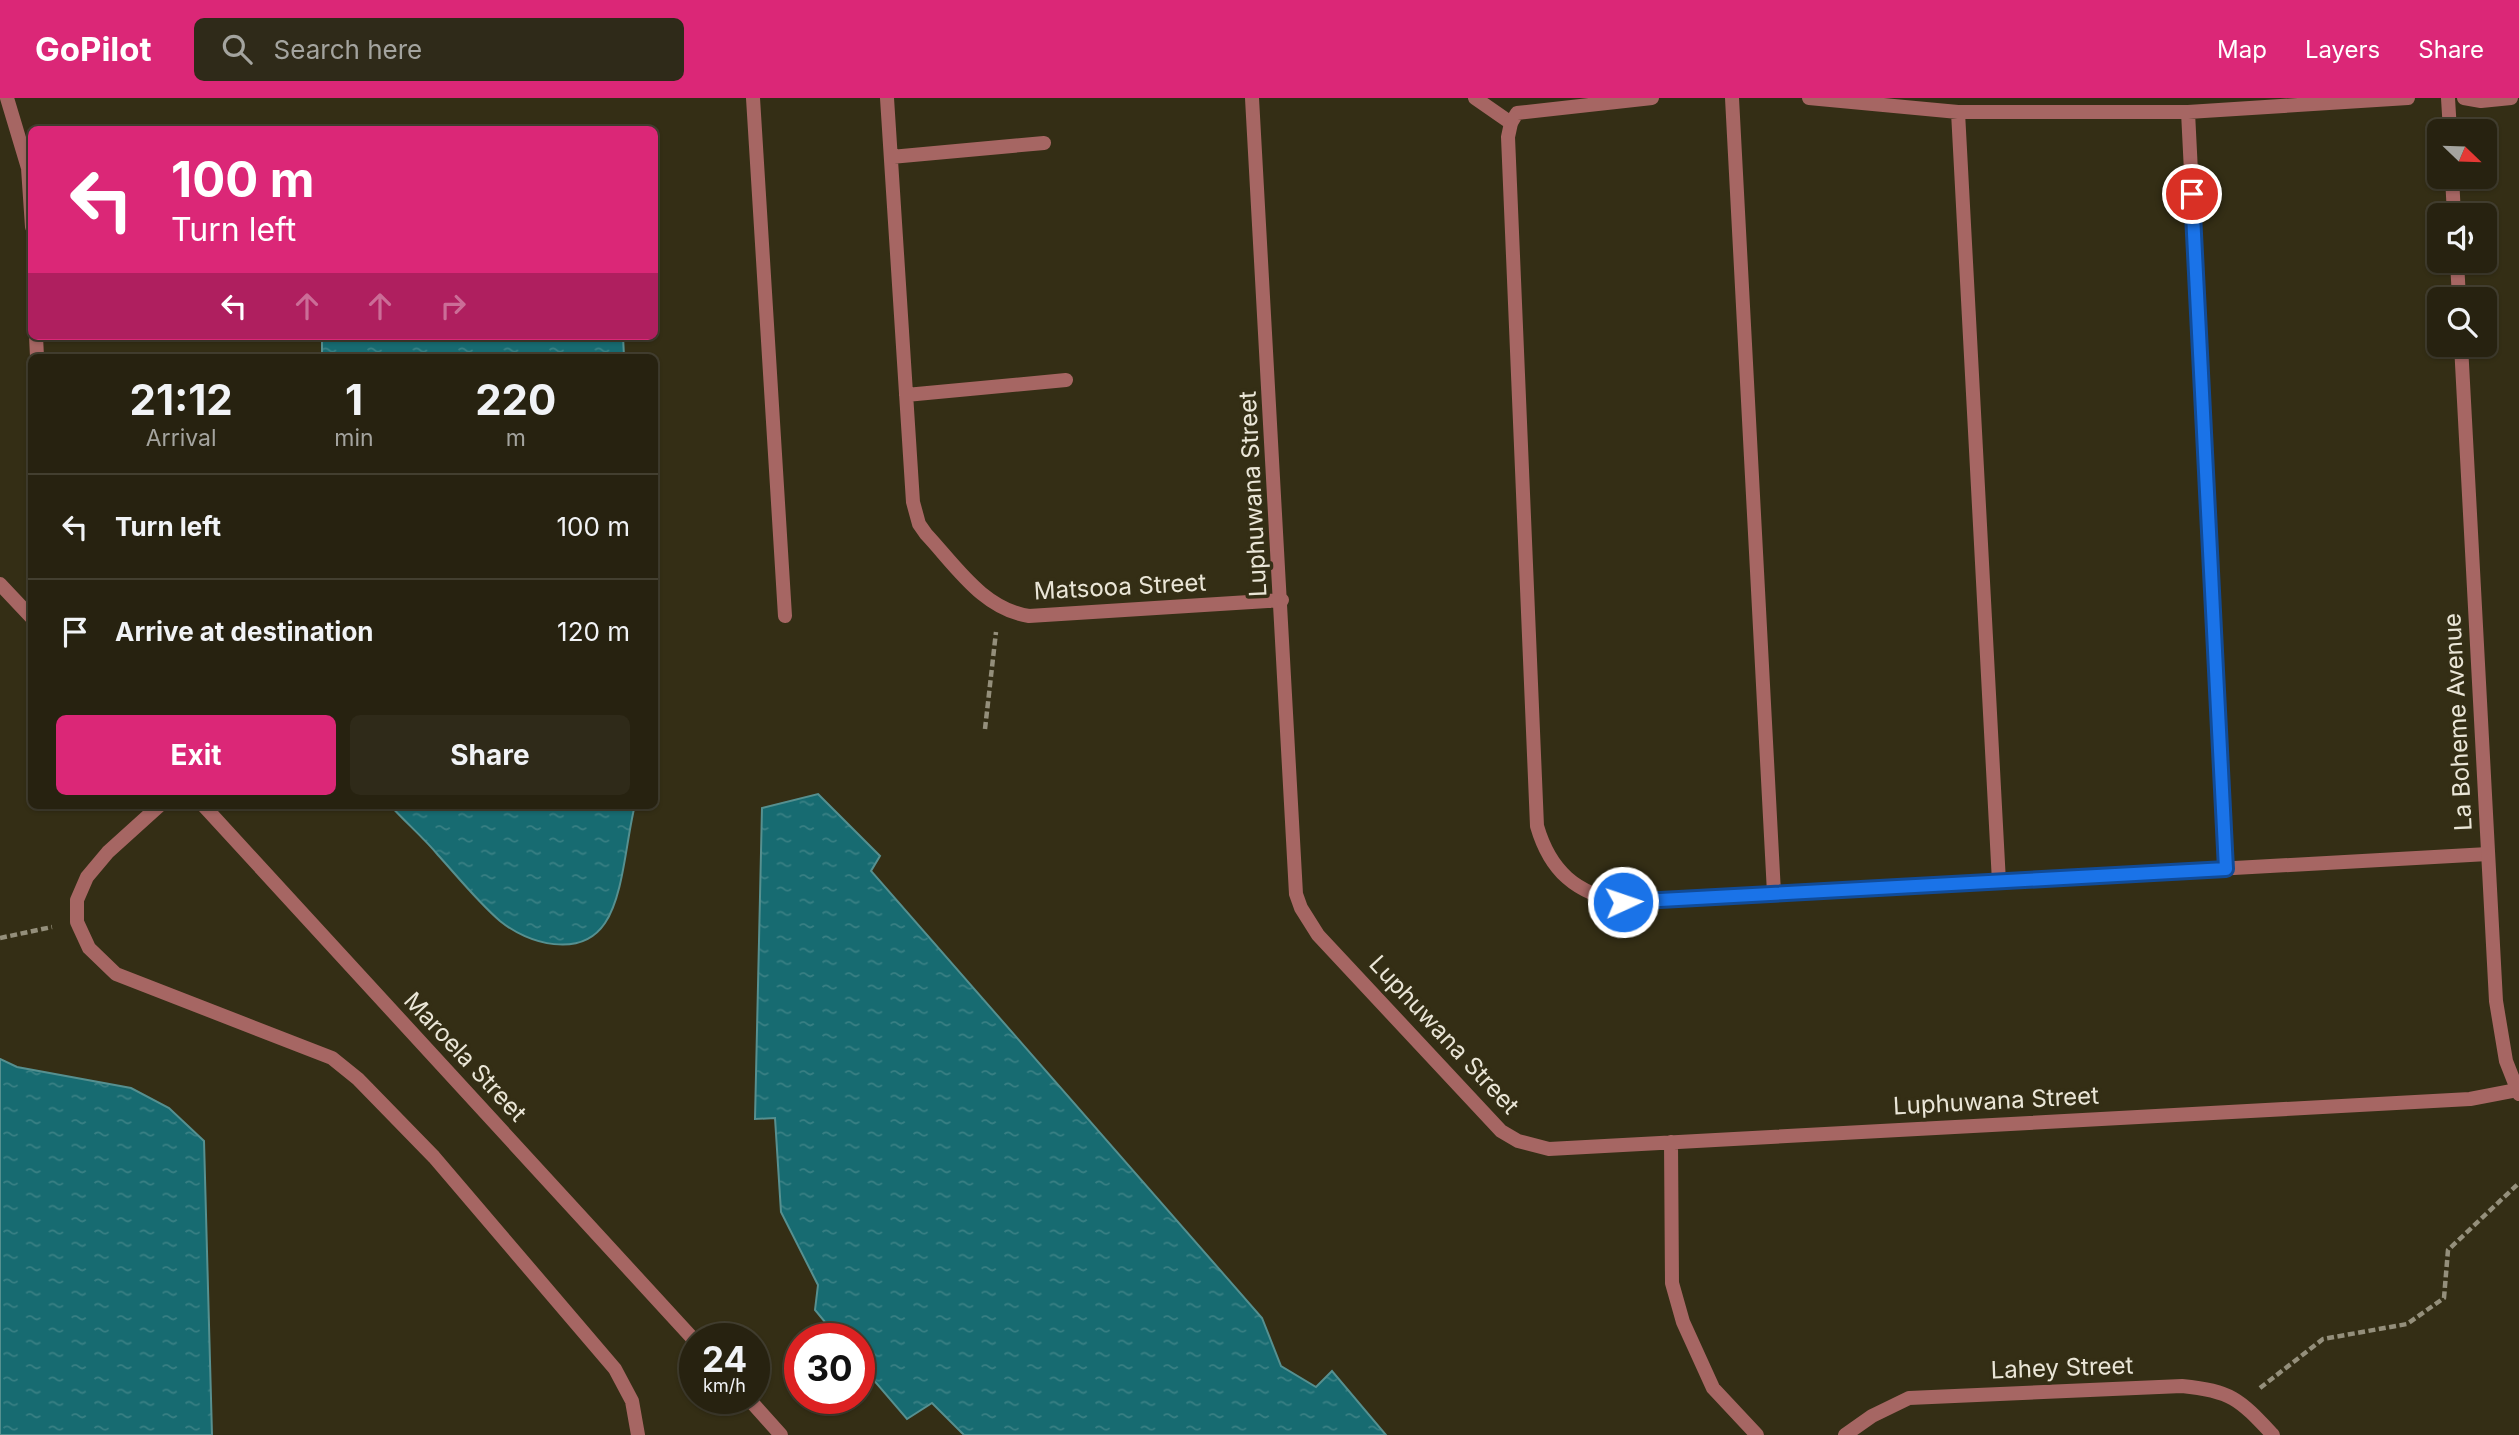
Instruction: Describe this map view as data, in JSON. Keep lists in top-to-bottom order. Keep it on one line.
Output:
{"streets":{"street":["Luphuwana Street","Matsooa Street","La Boheme Avenue","Maroela Street","Lahey Street"]},"crossings":[["Luphuwana Street","Matsooa Street"],["Luphuwana Street","La Boheme Avenue"]],"north":"bottom right","page":{"header":"GoPilot","search":"Search here","nav":["Map","Layers","Share"],"turn":["100 m","Turn left"],"eta":["21:12","Arrival","1","min","220","m"],"list":[{"name":"Turn left","value":"100 m"},{"name":"Arrive at destination","value":"120 m"}],"buttons":["Exit","Share"],"speed":"24 km/h","limit":"30"}}
